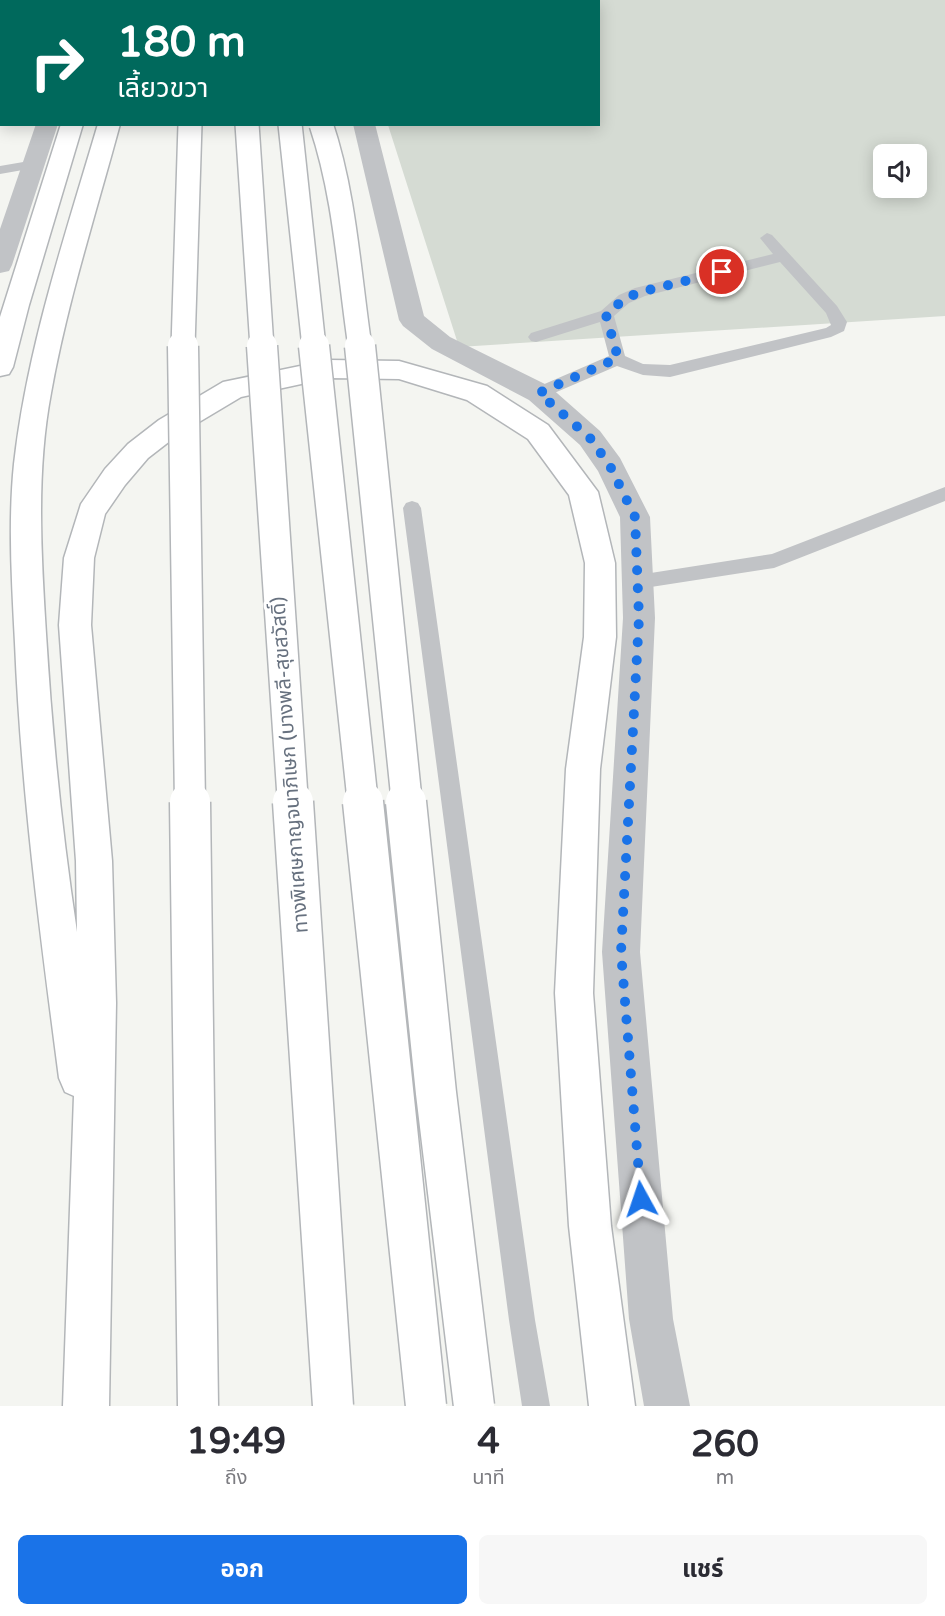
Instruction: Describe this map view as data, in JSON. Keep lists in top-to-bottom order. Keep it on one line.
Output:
{"streets":{"highway":["ทางพิเศษกาญจนาภิเษก (บางพลี-สุขสวัสดิ์)"]},"page":{"turn":["180 m","เลี้ยวขวา"],"eta":["19:49","ถึง","4","นาที","260","m"],"buttons":["ออก","แชร์"]}}
